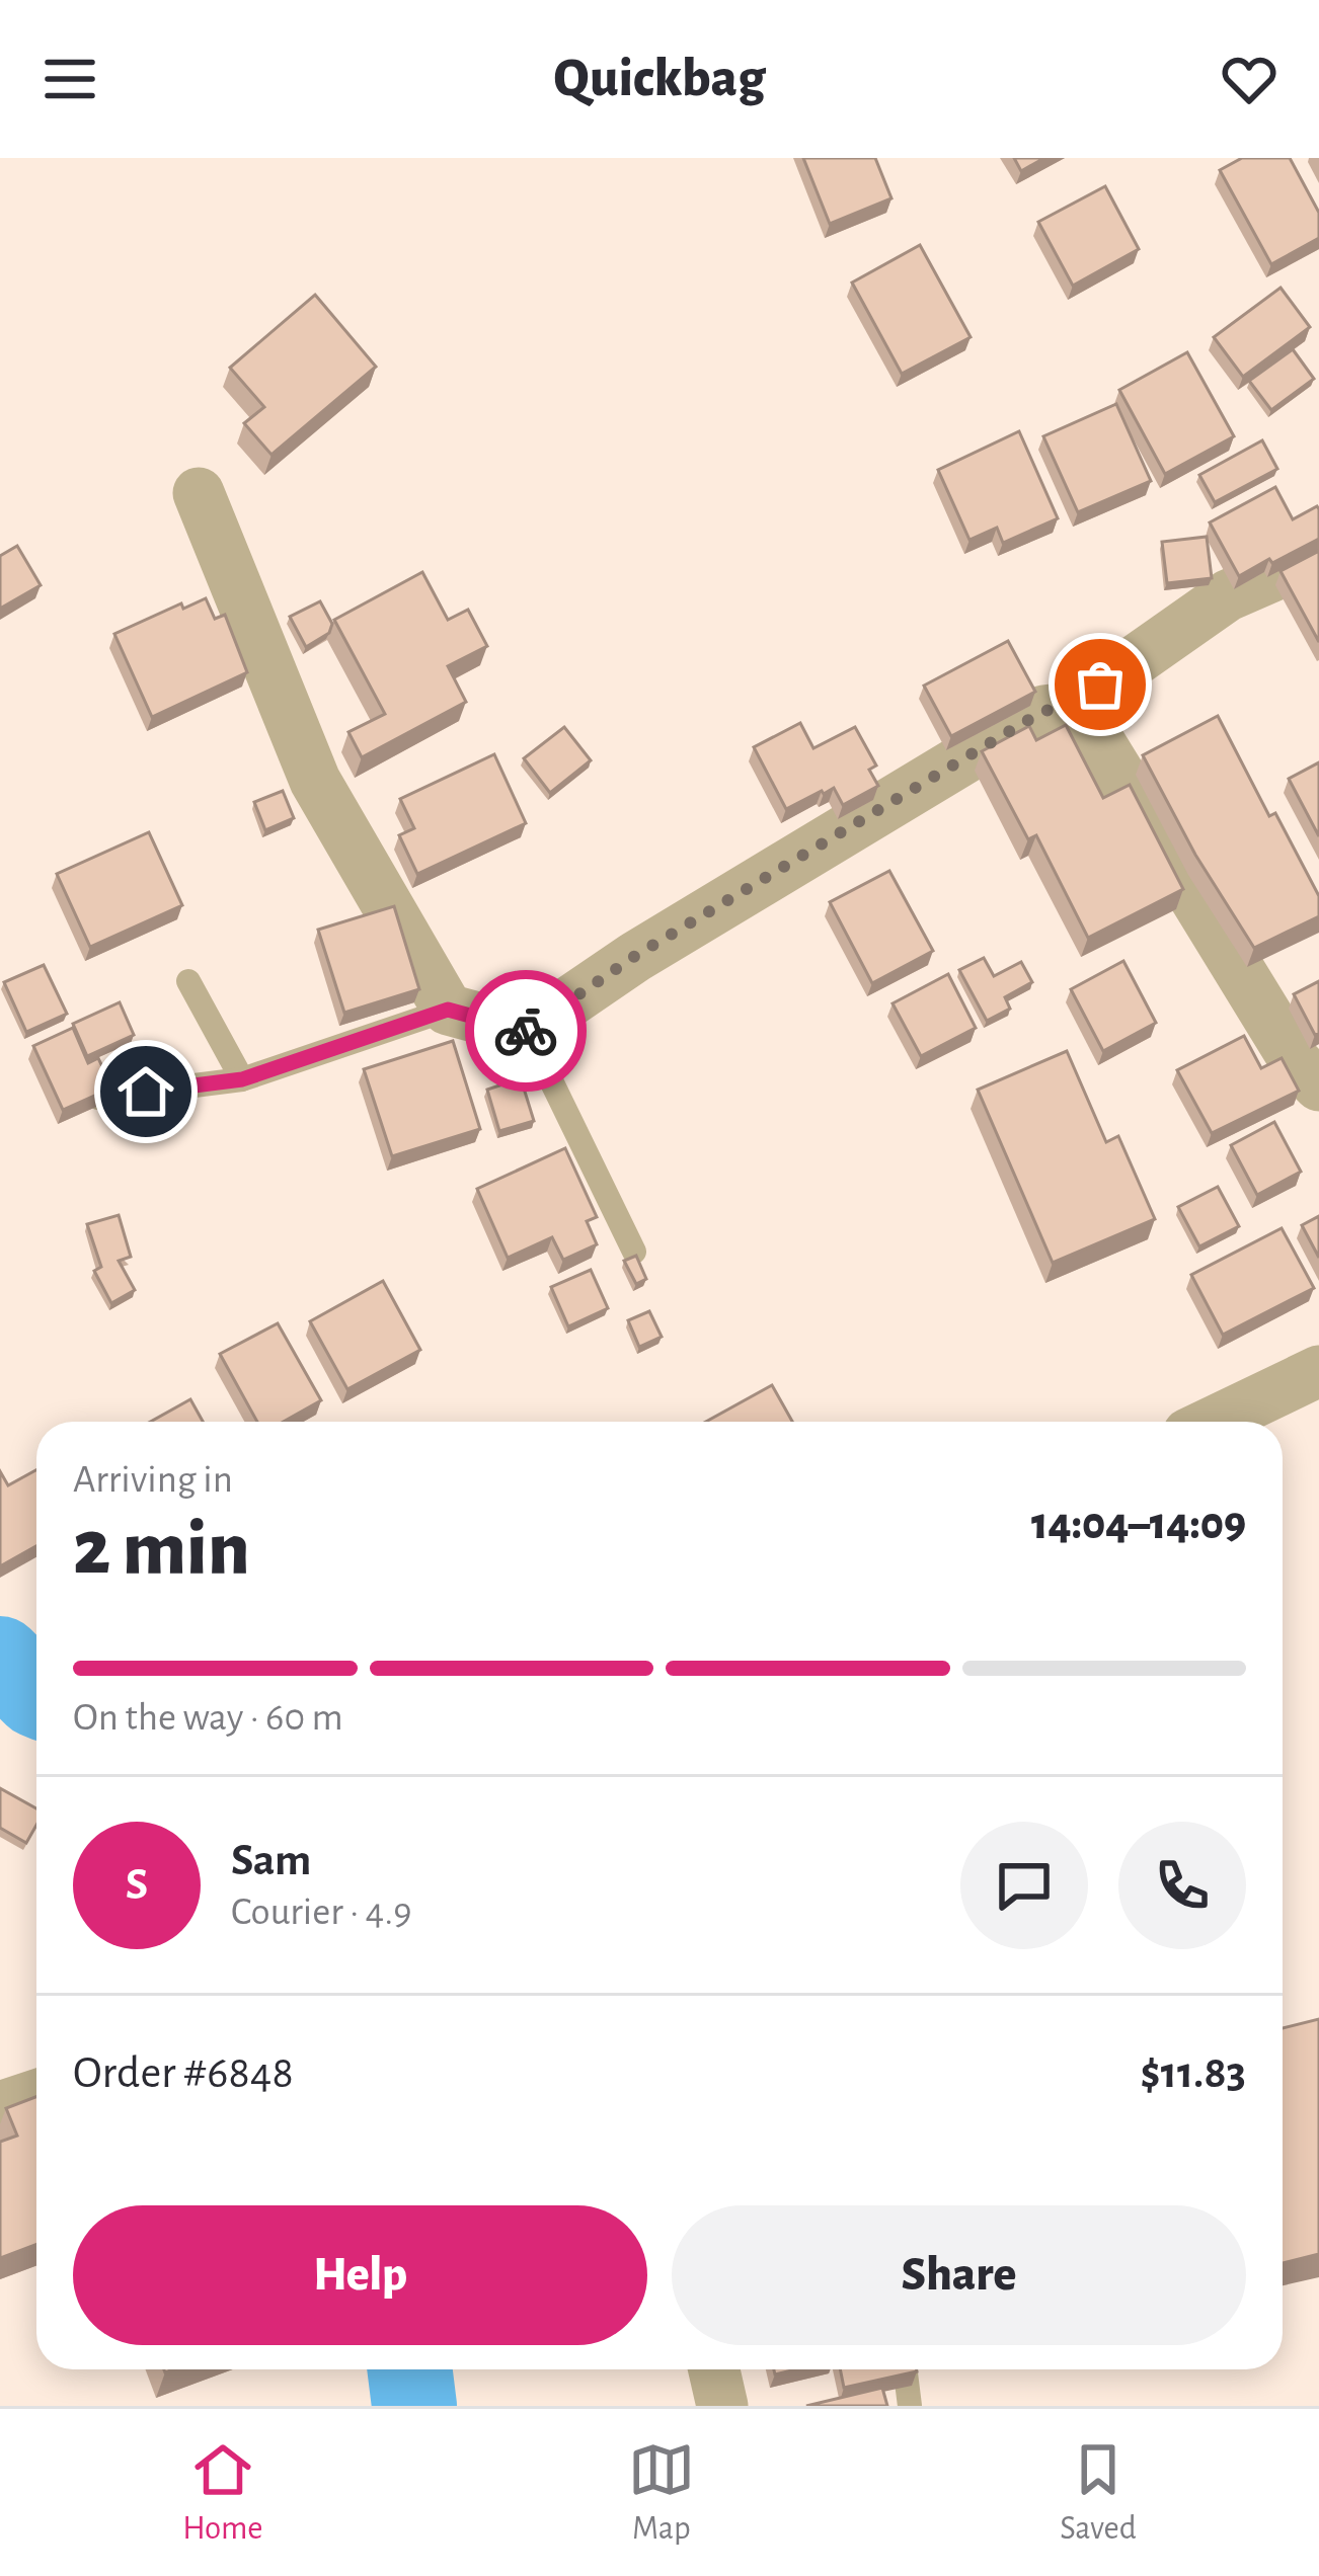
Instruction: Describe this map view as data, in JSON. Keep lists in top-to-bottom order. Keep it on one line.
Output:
{"page":{"header":"Quickbag","heading":["2 min","Arriving in","14:04–14:09"],"panel":["Sam","Courier · 4.9","Order #6848","$11.83"],"bar":"On the way · 60 m","round":"S","buttons":["Help","Share"],"tabs":["Home","Map","Saved"]}}
